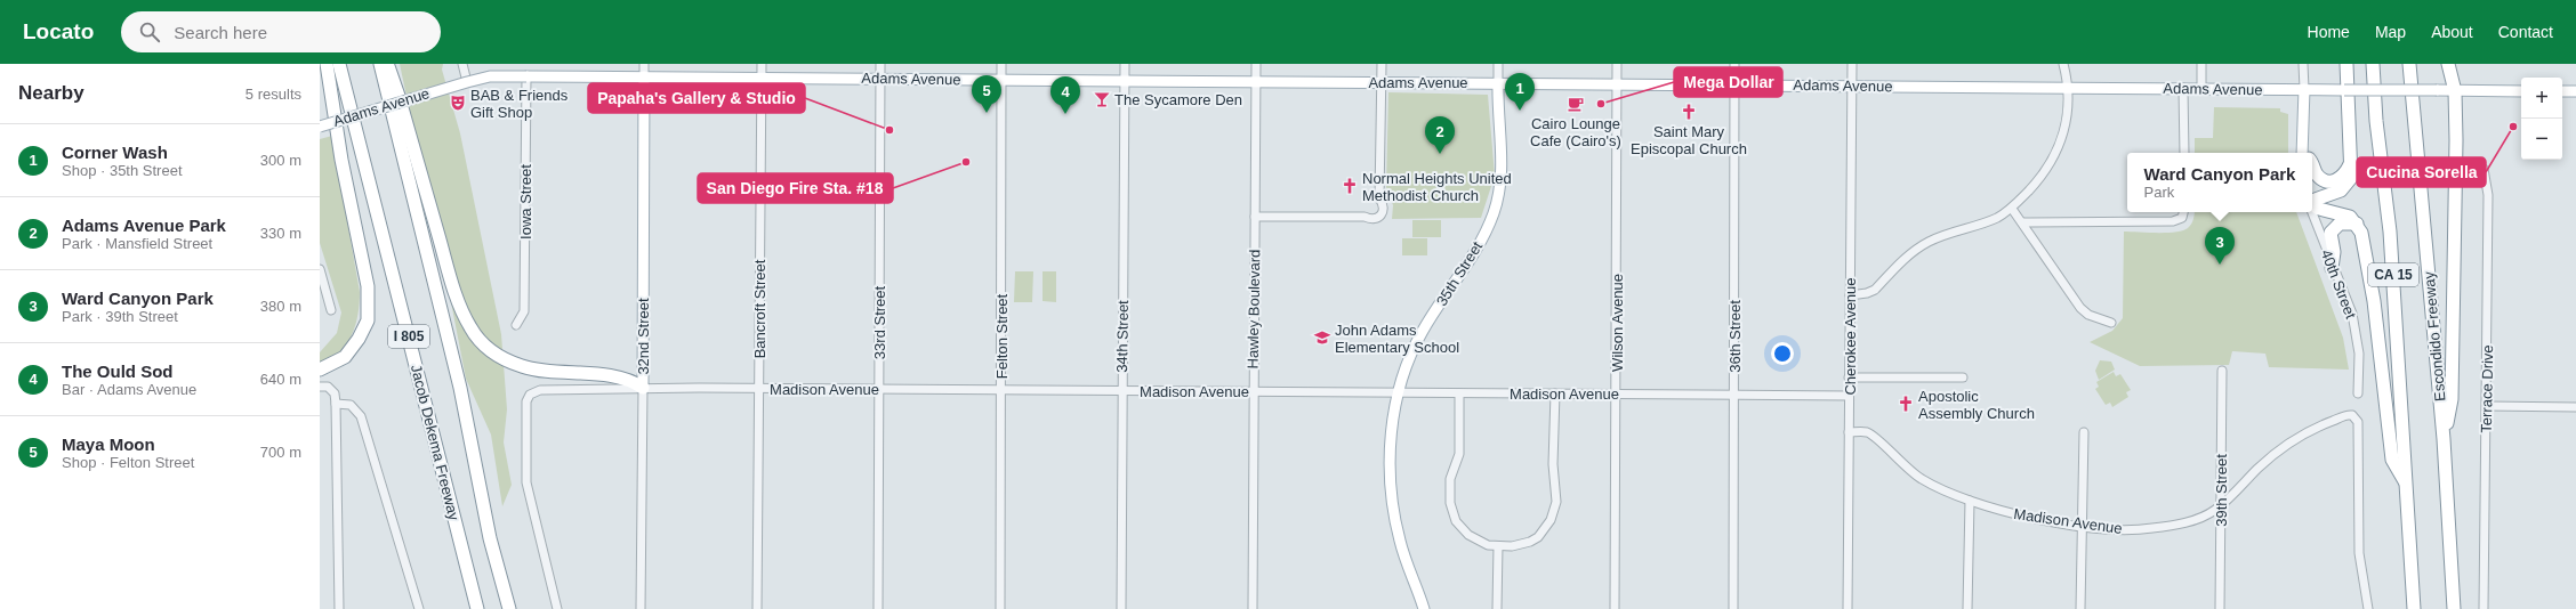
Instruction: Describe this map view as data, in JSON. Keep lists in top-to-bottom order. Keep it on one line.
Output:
{"streets":{"highway":["CA 15","I 805","Escondido Freeway","Jacob Dekema Freeway"],"main road":["Adams Avenue","35th Street","32nd Street"],"street":["Iowa Street","40th Street","Bancroft Street","Hawley Boulevard","33rd Street","Wilson Avenue","Felton Street","34th Street","36th Street","Cherokee Avenue","Madison Avenue","Terrace Drive","39th Street"]},"crossings":[["Adams Avenue","Iowa Street"],["Adams Avenue","35th Street"],["Adams Avenue","Bancroft Street"],["Adams Avenue","Hawley Boulevard"],["Adams Avenue","33rd Street"],["Adams Avenue","Wilson Avenue"],["Adams Avenue","32nd Street"],["Adams Avenue","Felton Street"],["Adams Avenue","34th Street"],["Adams Avenue","36th Street"],["Adams Avenue","Cherokee Avenue"],["35th Street","Madison Avenue"],["Bancroft Street","Madison Avenue"],["Hawley Boulevard","Madison Avenue"],["33rd Street","Madison Avenue"],["Wilson Avenue","Madison Avenue"],["32nd Street","Madison Avenue"],["Felton Street","Madison Avenue"],["34th Street","Madison Avenue"],["36th Street","Madison Avenue"],["Cherokee Avenue","Madison Avenue"],["Madison Avenue","39th Street"]],"places":{"bar":["The Sycamore Den"],"theatre":["BAB & Friends Gift Shop"],"cafe":["Cairo Lounge Cafe (Cairo's)"],"other":["Mega Dollar","Cucina Sorella","Papaha's Gallery & Studio","San Diego Fire Sta. #18"],"church":["Saint Mary Episcopal Church","Normal Heights United Methodist Church","Apostolic Assembly Church"],"school or university":["John Adams Elementary School"]},"page":{"header":"Locato","search":"Search here","nav":["Home","Map","About","Contact"],"heading":["Nearby","5 results"],"pins":["1","5","4","2","3"],"map_buttons":["+","−"],"list":[{"mark":"1","name":"Corner Wash","note":"Shop · 35th Street","value":"300 m"},{"mark":"2","name":"Adams Avenue Park","note":"Park · Mansfield Street","value":"330 m"},{"mark":"3","name":"Ward Canyon Park","note":"Park · 39th Street","value":"380 m"},{"mark":"4","name":"The Ould Sod","note":"Bar · Adams Avenue","value":"640 m"},{"mark":"5","name":"Maya Moon","note":"Shop · Felton Street","value":"700 m"}],"popup":["Ward Canyon Park","Park"]}}
